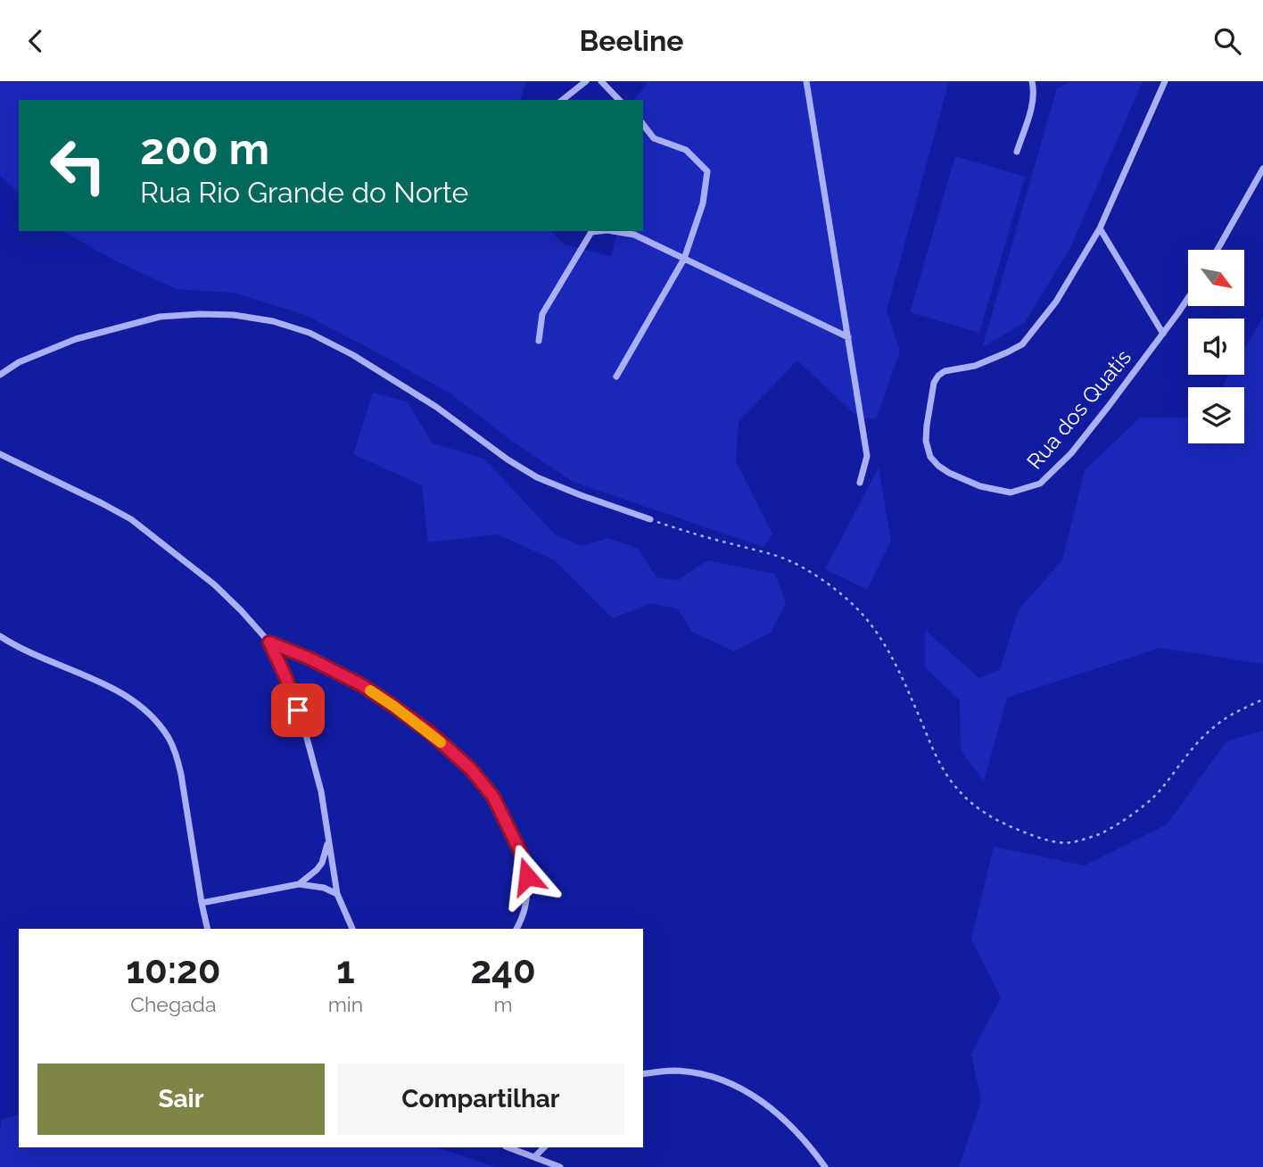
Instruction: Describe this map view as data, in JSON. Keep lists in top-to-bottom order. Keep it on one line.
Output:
{"streets":{"street":["Rua dos Quatis"]},"north":"bottom right","page":{"header":"Beeline","turn":["200 m","Rua Rio Grande do Norte"],"eta":["10:20","Chegada","1","min","240","m"],"buttons":["Sair","Compartilhar"]}}
